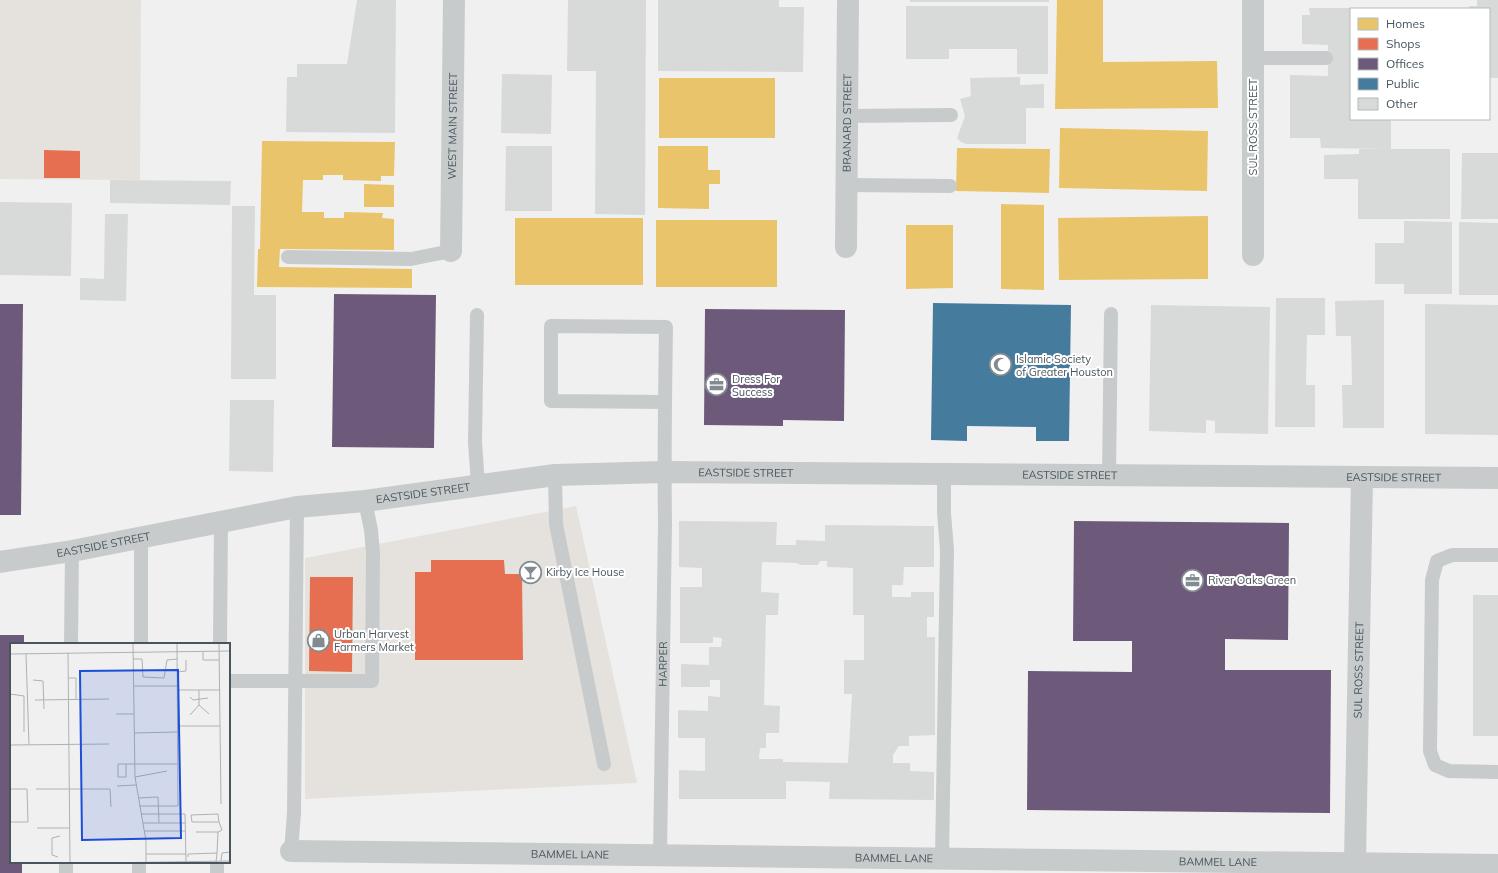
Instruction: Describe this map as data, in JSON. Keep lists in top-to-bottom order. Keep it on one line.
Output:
{"streets":{"street":["BRANARD STREET","WEST MAIN STREET","SUL ROSS STREET","EASTSIDE STREET","BAMMEL LANE"],"lane":["HARPER"]},"crossings":[["SUL ROSS STREET","EASTSIDE STREET"],["SUL ROSS STREET","BAMMEL LANE"],["EASTSIDE STREET","HARPER"],["HARPER","BAMMEL LANE"]],"places":{"mosque":["Islamic Society of Greater Houston"],"office":["Dress For Success","River Oaks Green"],"bar":["Kirby Ice House"],"shop":["Urban Harvest Farmers Market"]},"legend":["Homes","Shops","Offices","Public","Other"]}
